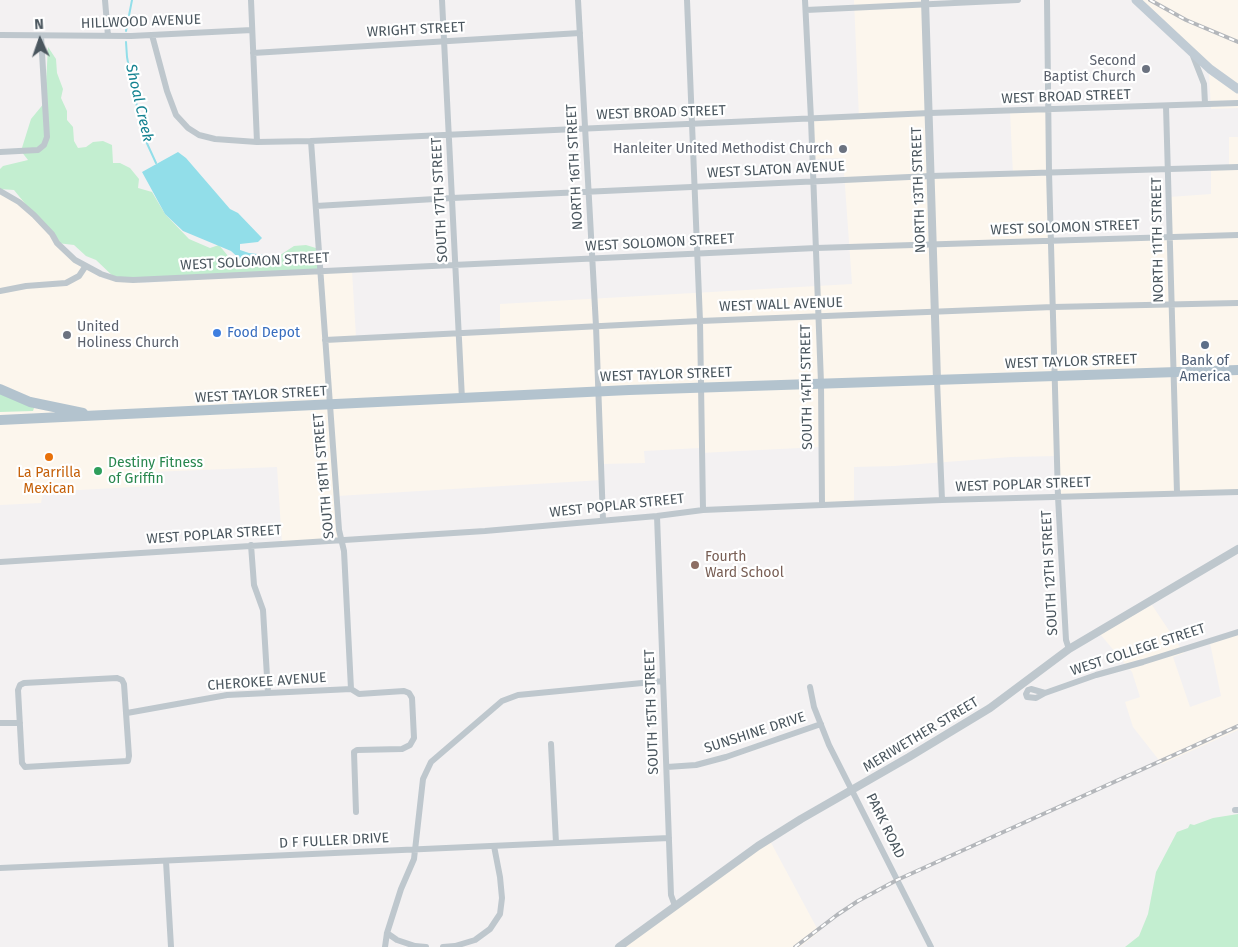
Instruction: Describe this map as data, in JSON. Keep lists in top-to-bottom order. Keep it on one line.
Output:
{"streets":{"main road":["WEST TAYLOR STREET"],"street":["HILLWOOD AVENUE","WRIGHT STREET","WEST BROAD STREET","NORTH 16TH STREET","WEST SLATON AVENUE","NORTH 13TH STREET","SOUTH 17TH STREET","WEST SOLOMON STREET","NORTH 11TH STREET","WEST WALL AVENUE","SOUTH 14TH STREET","SOUTH 18TH STREET","WEST POPLAR STREET","SOUTH 12TH STREET","WEST COLLEGE STREET","CHEROKEE AVENUE","SOUTH 15TH STREET","SUNSHINE DRIVE","MERIWETHER STREET","PARK ROAD","D F FULLER DRIVE"]},"crossings":[["HILLWOOD AVENUE","WEST BROAD STREET"],["WRIGHT STREET","NORTH 16TH STREET"],["WRIGHT STREET","SOUTH 17TH STREET"],["WEST BROAD STREET","NORTH 16TH STREET"],["WEST BROAD STREET","NORTH 13TH STREET"],["WEST BROAD STREET","SOUTH 17TH STREET"],["WEST BROAD STREET","NORTH 11TH STREET"],["WEST BROAD STREET","SOUTH 14TH STREET"],["WEST BROAD STREET","SOUTH 18TH STREET"],["WEST BROAD STREET","SOUTH 12TH STREET"],["NORTH 16TH STREET","WEST SLATON AVENUE"],["NORTH 16TH STREET","WEST SOLOMON STREET"],["NORTH 16TH STREET","WEST WALL AVENUE"],["NORTH 16TH STREET","WEST TAYLOR STREET"],["NORTH 16TH STREET","WEST POPLAR STREET"],["WEST SLATON AVENUE","NORTH 13TH STREET"],["WEST SLATON AVENUE","SOUTH 17TH STREET"],["WEST SLATON AVENUE","NORTH 11TH STREET"],["WEST SLATON AVENUE","SOUTH 14TH STREET"],["WEST SLATON AVENUE","SOUTH 18TH STREET"],["WEST SLATON AVENUE","SOUTH 12TH STREET"],["NORTH 13TH STREET","WEST SOLOMON STREET"],["NORTH 13TH STREET","WEST WALL AVENUE"],["NORTH 13TH STREET","WEST TAYLOR STREET"],["SOUTH 17TH STREET","WEST SOLOMON STREET"],["SOUTH 17TH STREET","WEST WALL AVENUE"],["SOUTH 17TH STREET","WEST TAYLOR STREET"],["WEST SOLOMON STREET","NORTH 11TH STREET"],["WEST SOLOMON STREET","SOUTH 14TH STREET"],["WEST SOLOMON STREET","SOUTH 18TH STREET"],["WEST SOLOMON STREET","SOUTH 12TH STREET"],["NORTH 11TH STREET","WEST WALL AVENUE"],["NORTH 11TH STREET","WEST TAYLOR STREET"],["NORTH 11TH STREET","WEST POPLAR STREET"],["WEST WALL AVENUE","SOUTH 14TH STREET"],["WEST WALL AVENUE","SOUTH 18TH STREET"],["WEST WALL AVENUE","SOUTH 12TH STREET"],["WEST TAYLOR STREET","SOUTH 14TH STREET"],["WEST TAYLOR STREET","SOUTH 18TH STREET"],["WEST TAYLOR STREET","SOUTH 12TH STREET"],["SOUTH 14TH STREET","WEST POPLAR STREET"],["SOUTH 18TH STREET","WEST POPLAR STREET"],["SOUTH 18TH STREET","CHEROKEE AVENUE"],["WEST POPLAR STREET","SOUTH 12TH STREET"],["WEST POPLAR STREET","SOUTH 15TH STREET"],["SOUTH 12TH STREET","MERIWETHER STREET"],["SOUTH 15TH STREET","SUNSHINE DRIVE"],["SOUTH 15TH STREET","MERIWETHER STREET"],["SOUTH 15TH STREET","D F FULLER DRIVE"],["SUNSHINE DRIVE","PARK ROAD"],["MERIWETHER STREET","PARK ROAD"]],"water":["Shoal Creek"],"places":["Second Baptist Church","Hanleiter United Methodist Church","Food Depot","United Holiness Church","Bank of America","La Parrilla Mexican","Destiny Fitness of Griffin","Fourth Ward School"],"north":"top"}
